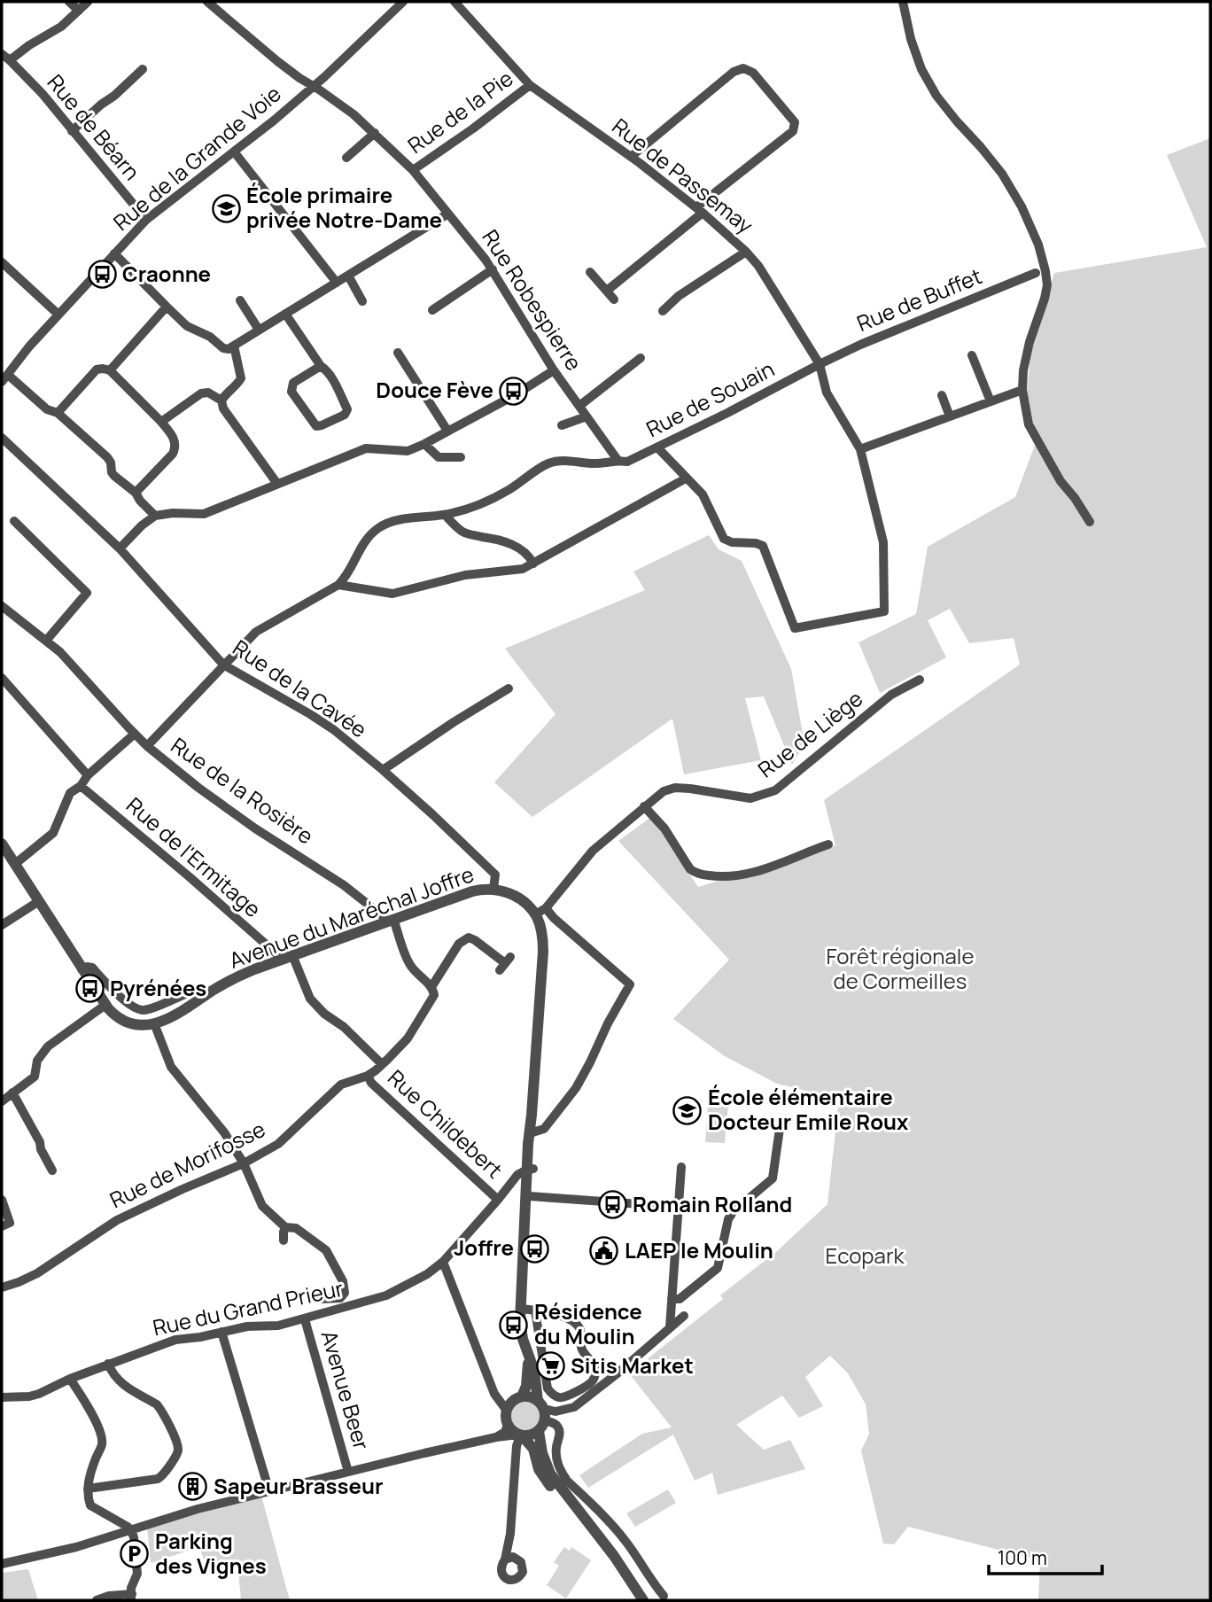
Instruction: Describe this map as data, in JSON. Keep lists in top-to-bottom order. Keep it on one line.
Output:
{"streets":{"street":["Rue de la Pie","Rue de Béarn","Rue de la Grande Voie","Rue de Passemay","Rue Robespierre","Rue de Buffet","Rue de Souain","Rue de la Cavée","Rue de Liège","Rue de la Rosière","Rue de l'Ermitage","Avenue du Maréchal Joffre","Rue Childebert","Rue de Morifosse","Rue du Grand Prieur","Avenue Beer"]},"crossings":[["Rue de la Pie","Rue de Passemay"],["Rue de la Pie","Rue Robespierre"],["Rue de Béarn","Rue de la Grande Voie"],["Rue de la Grande Voie","Rue Robespierre"],["Rue de Passemay","Rue de Buffet"],["Rue de Passemay","Rue de Souain"],["Rue Robespierre","Rue de Souain"],["Rue de Buffet","Rue de Souain"],["Rue de la Cavée","Avenue du Maréchal Joffre"],["Rue de la Rosière","Avenue du Maréchal Joffre"],["Rue de l'Ermitage","Avenue du Maréchal Joffre"],["Avenue du Maréchal Joffre","Rue Childebert"],["Rue Childebert","Rue de Morifosse"],["Rue Childebert","Rue du Grand Prieur"],["Rue du Grand Prieur","Avenue Beer"]],"parks":["Forêt régionale de Cormeilles","Ecopark"],"places":{"school or university":["École primaire privée Notre-Dame","École élémentaire Docteur Emile Roux"],"bus stop":["Craonne","Douce Fève","Pyrénées","Romain Rolland","Joffre","Résidence du Moulin"],"public building":["LAEP le Moulin"],"supermarket":["Sitis Market"],"building":["Sapeur Brasseur"],"parking":["Parking des Vignes"]},"scale_bar":"100 m"}
